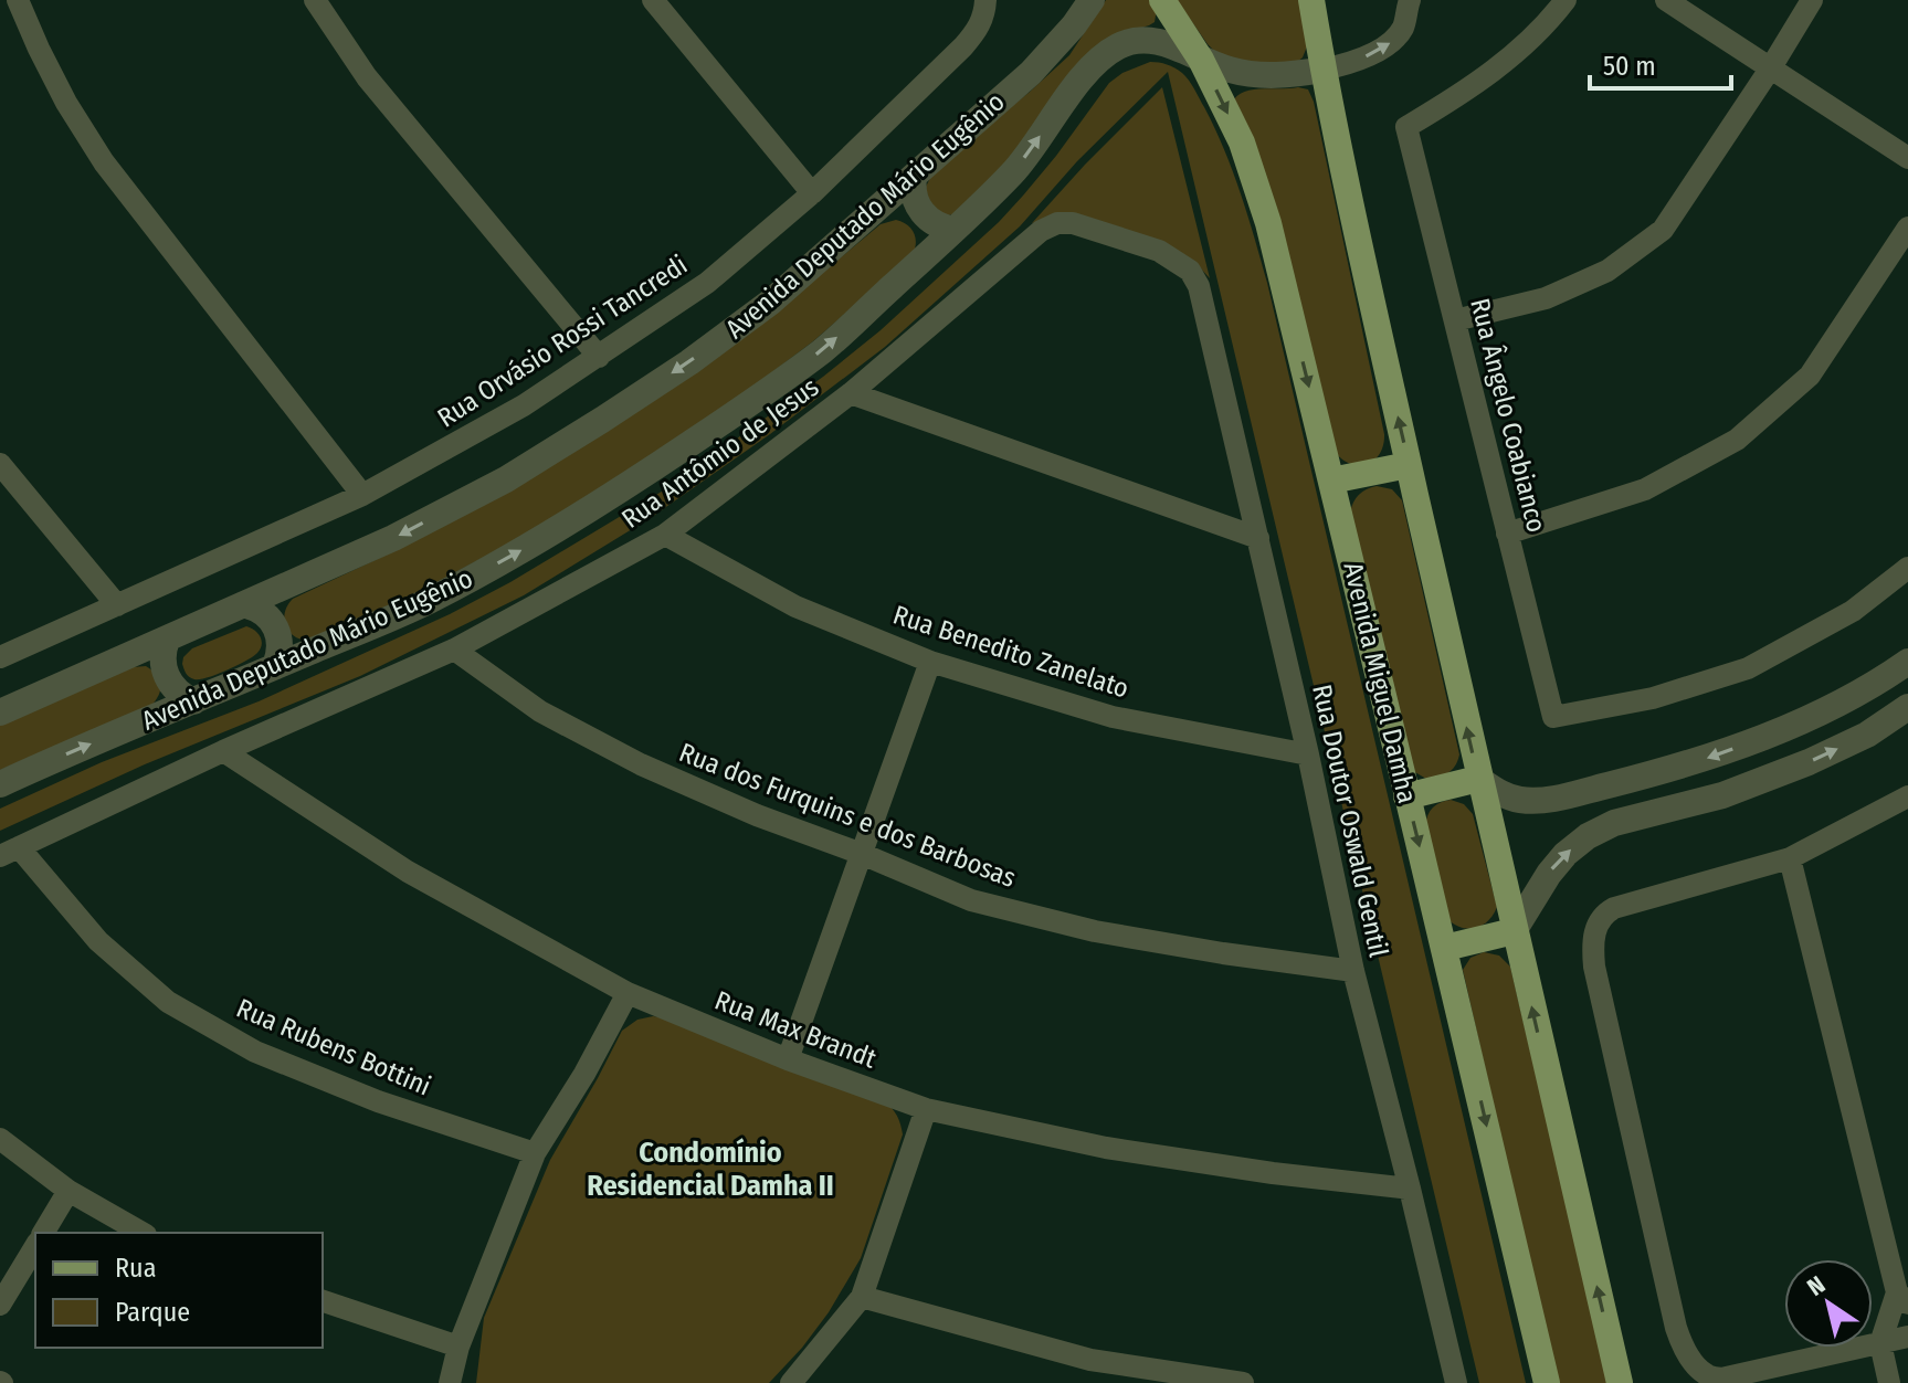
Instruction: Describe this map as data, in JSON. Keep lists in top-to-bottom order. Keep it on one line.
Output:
{"streets":{"main road":["Avenida Miguel Damha"],"street":["Avenida Deputado Mário Eugênio","Rua Orvásio Rossi Tancredi","Rua Ângelo Coabianco","Rua Antômio de Jesus","Rua Benedito Zanelato","Rua dos Furquins e dos Barbosas","Rua Doutor Oswald Gentil","Rua Max Brandt","Rua Rubens Bottini"]},"crossings":[["Avenida Deputado Mário Eugênio","Avenida Miguel Damha"],["Rua Antômio de Jesus","Rua Benedito Zanelato"],["Rua Antômio de Jesus","Rua dos Furquins e dos Barbosas"],["Rua Antômio de Jesus","Rua Doutor Oswald Gentil"],["Rua Antômio de Jesus","Rua Max Brandt"],["Rua Antômio de Jesus","Rua Rubens Bottini"],["Rua Benedito Zanelato","Rua Doutor Oswald Gentil"],["Rua dos Furquins e dos Barbosas","Rua Doutor Oswald Gentil"],["Rua Doutor Oswald Gentil","Rua Max Brandt"]],"districts":["Condomínio Residencial Damha II"],"legend":["Rua","Parque"],"scale_bar":"50 m","north":"top left"}
